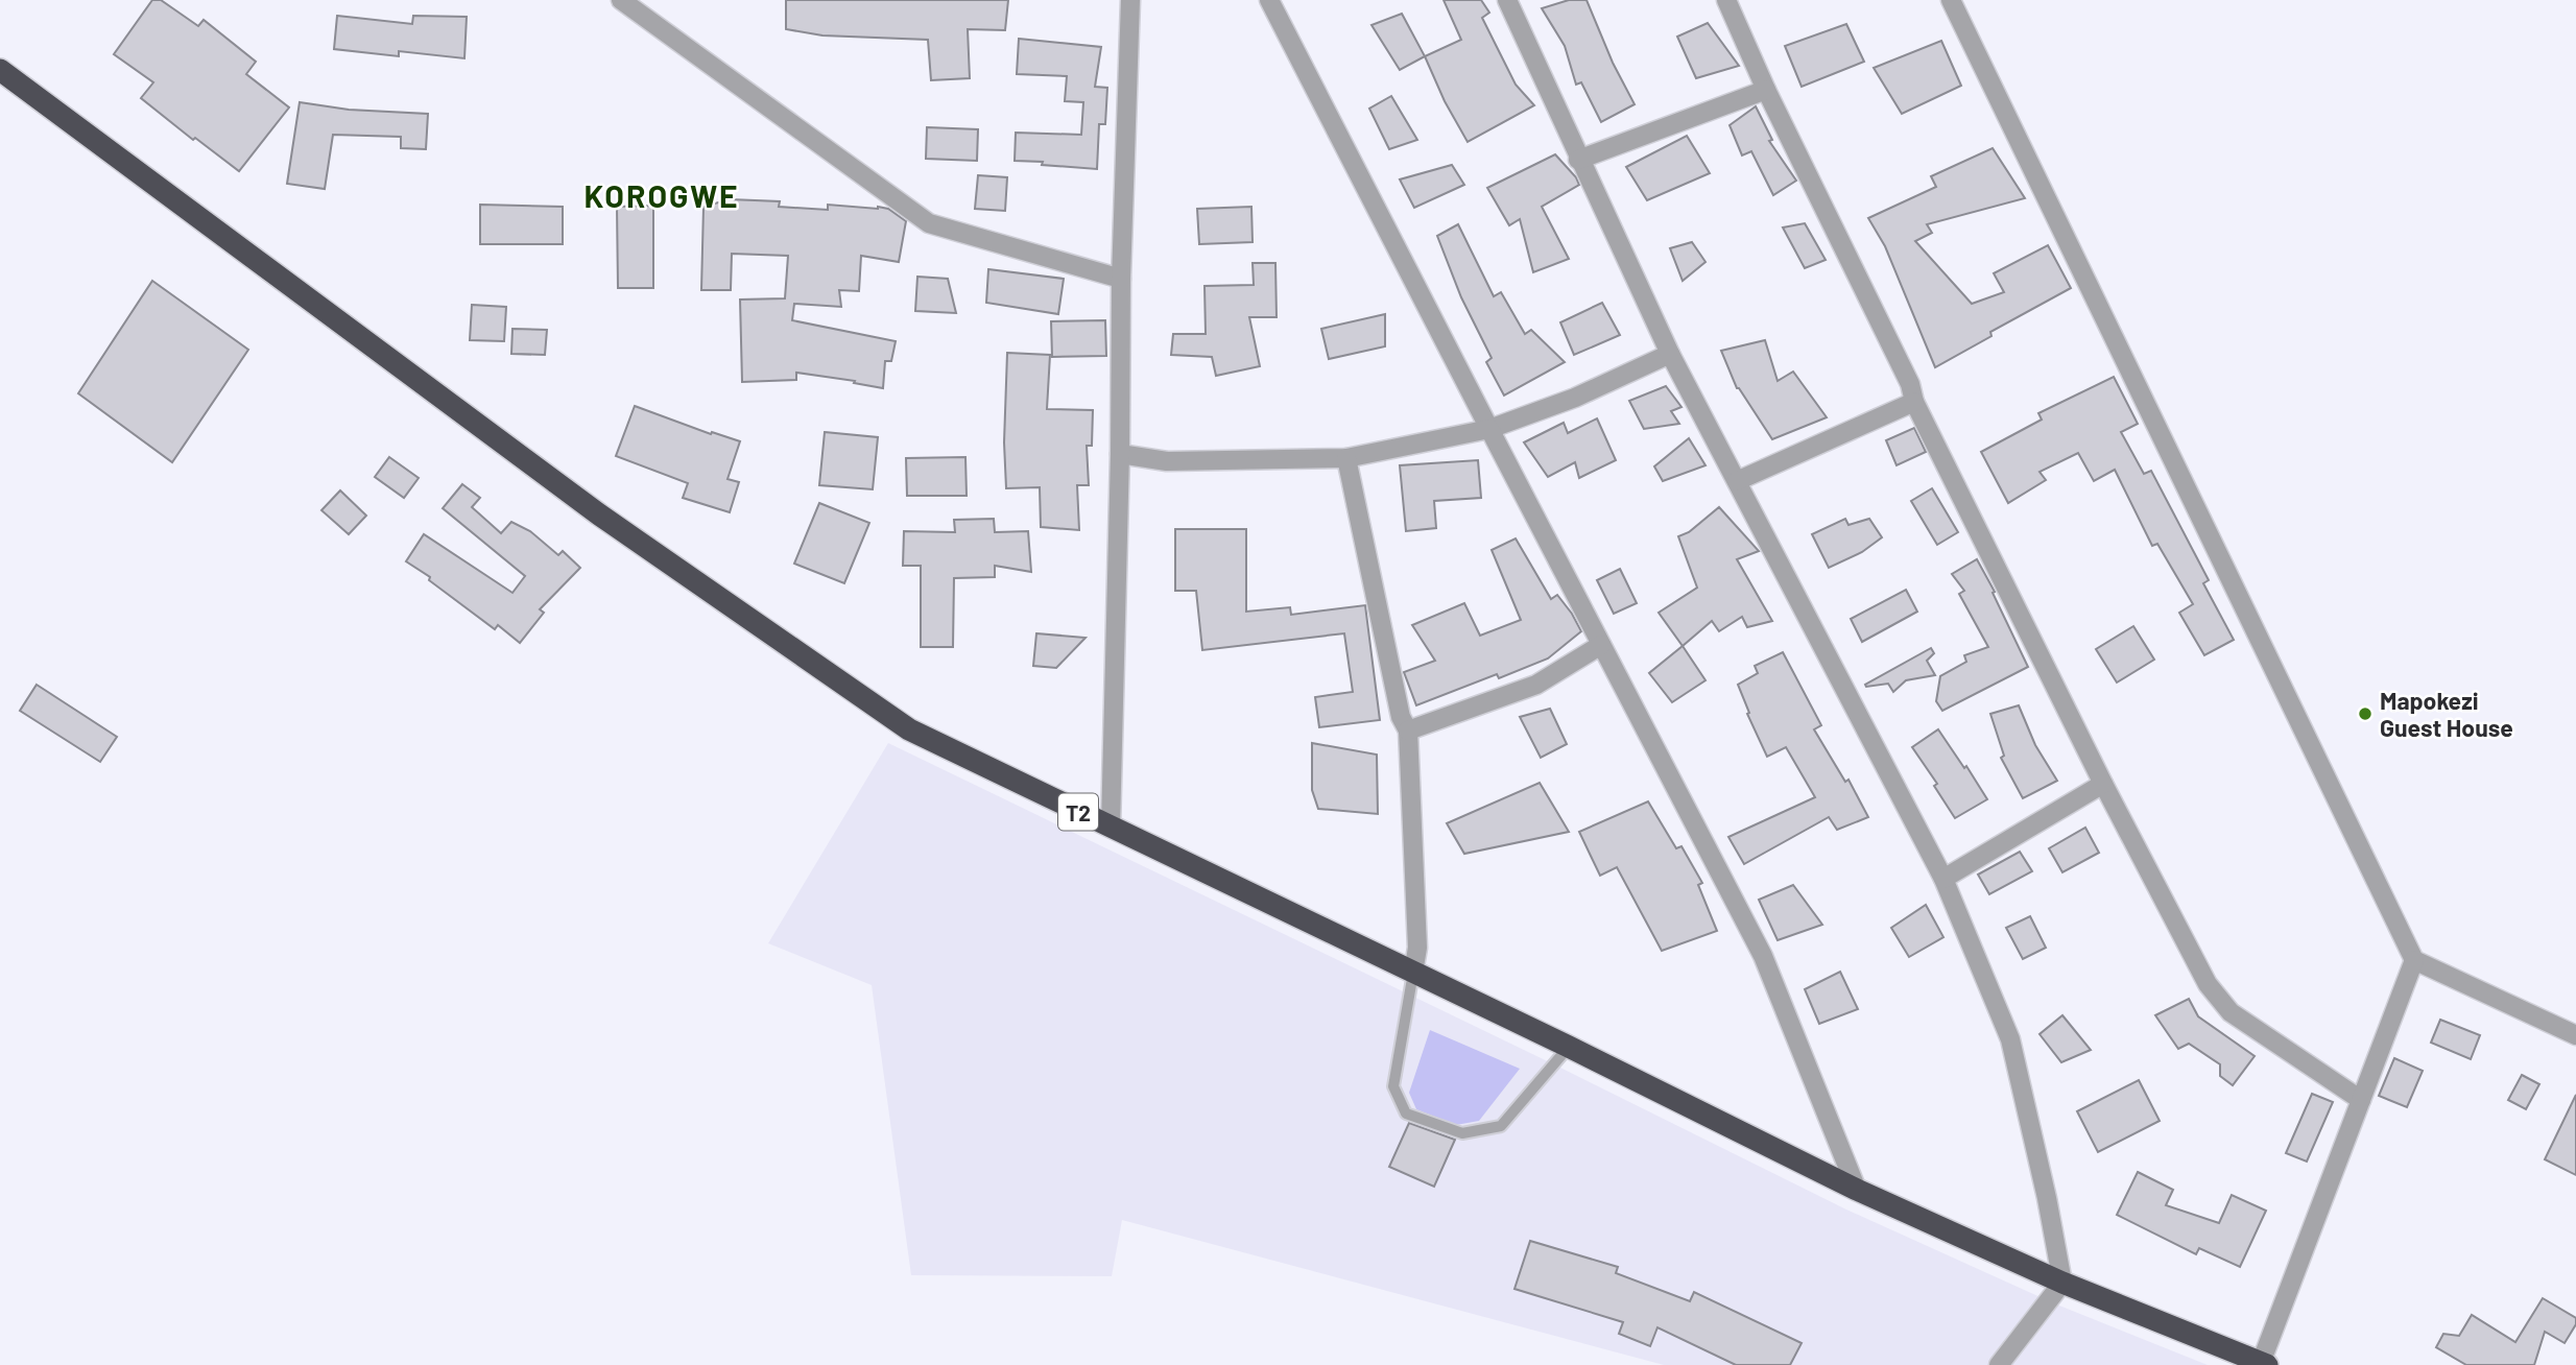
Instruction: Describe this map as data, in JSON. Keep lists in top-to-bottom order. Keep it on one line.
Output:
{"streets":{"highway":["T2"]},"districts":["KOROGWE"],"places":["Mapokezi Guest House"]}
